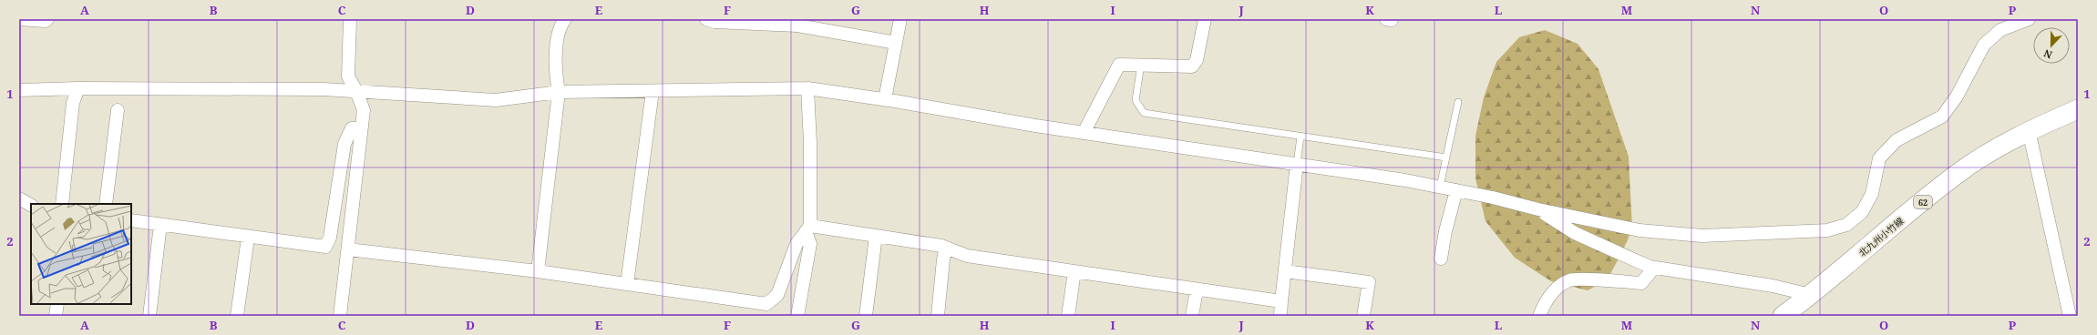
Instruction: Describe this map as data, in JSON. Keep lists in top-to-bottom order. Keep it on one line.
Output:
{"streets":{"main road":["62","北九州小竹線"]},"north":"bottom","grid":{"columns":["A","B","C","D","E","F","G","H","I","J","K","L","M","N","O","P"],"rows":["1","2"]}}
